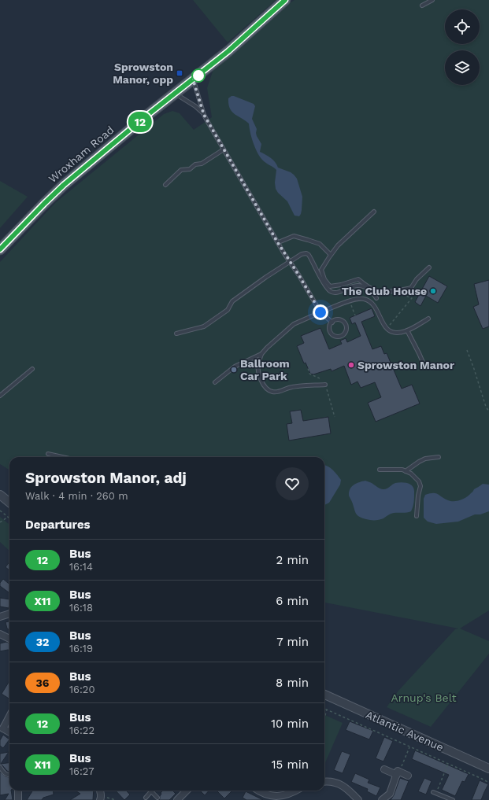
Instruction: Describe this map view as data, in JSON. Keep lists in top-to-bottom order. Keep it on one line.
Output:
{"streets":{"main road":["Wroxham Road"],"street":["Atlantic Avenue"]},"parks":["Arnup's Belt"],"places":{"transit":["Sprowston Manor, opp"],"other":["The Club House","Sprowston Manor","Ballroom Car Park"]},"lines":["bus line 12"],"page":{"on_map":"12","heading":[["Sprowston Manor, adj","Walk · 4 min · 260 m"],"Departures"],"list":[{"mark":"12","name":"Bus","note":"16:14","value":"2 min"},{"mark":"X11","name":"Bus","note":"16:18","value":"6 min"},{"mark":"32","name":"Bus","note":"16:19","value":"7 min"},{"mark":"36","name":"Bus","note":"16:20","value":"8 min"},{"mark":"12","name":"Bus","note":"16:22","value":"10 min"},{"mark":"X11","name":"Bus","note":"16:27","value":"15 min"}]}}
